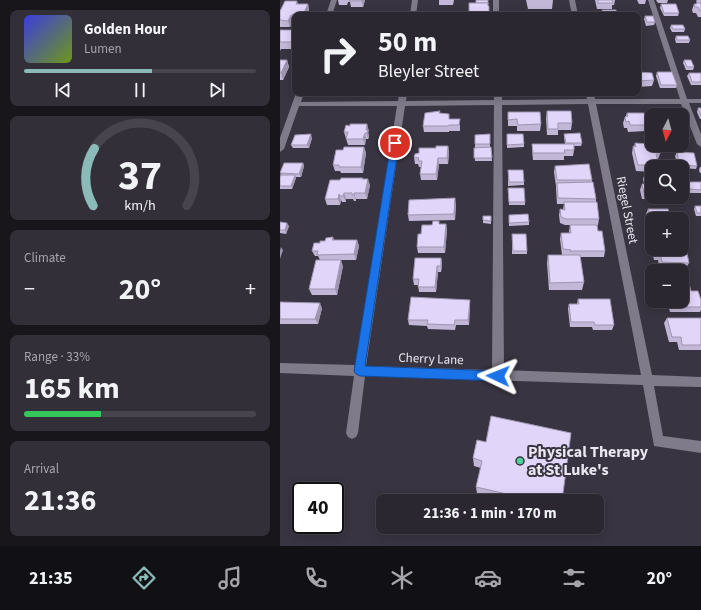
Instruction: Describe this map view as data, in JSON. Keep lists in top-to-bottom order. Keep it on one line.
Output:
{"streets":{"street":["Riegel Street","Cherry Lane"]},"crossings":[["Riegel Street","Cherry Lane"]],"places":["Physical Therapy at St Luke's"],"north":"bottom","page":{"turn":["50 m","Bleyler Street"],"song":["Golden Hour","Lumen"],"map_buttons":["+","−"],"tile":["Climate",["Range · 33%","165 km"],["Arrival","21:36"]],"heat":["−","20°","+"],"limit":"40","trip":"21:36 · 1 min · 170 m","tabs":["21:35","20°"],"gauge":["37","km/h"]}}
